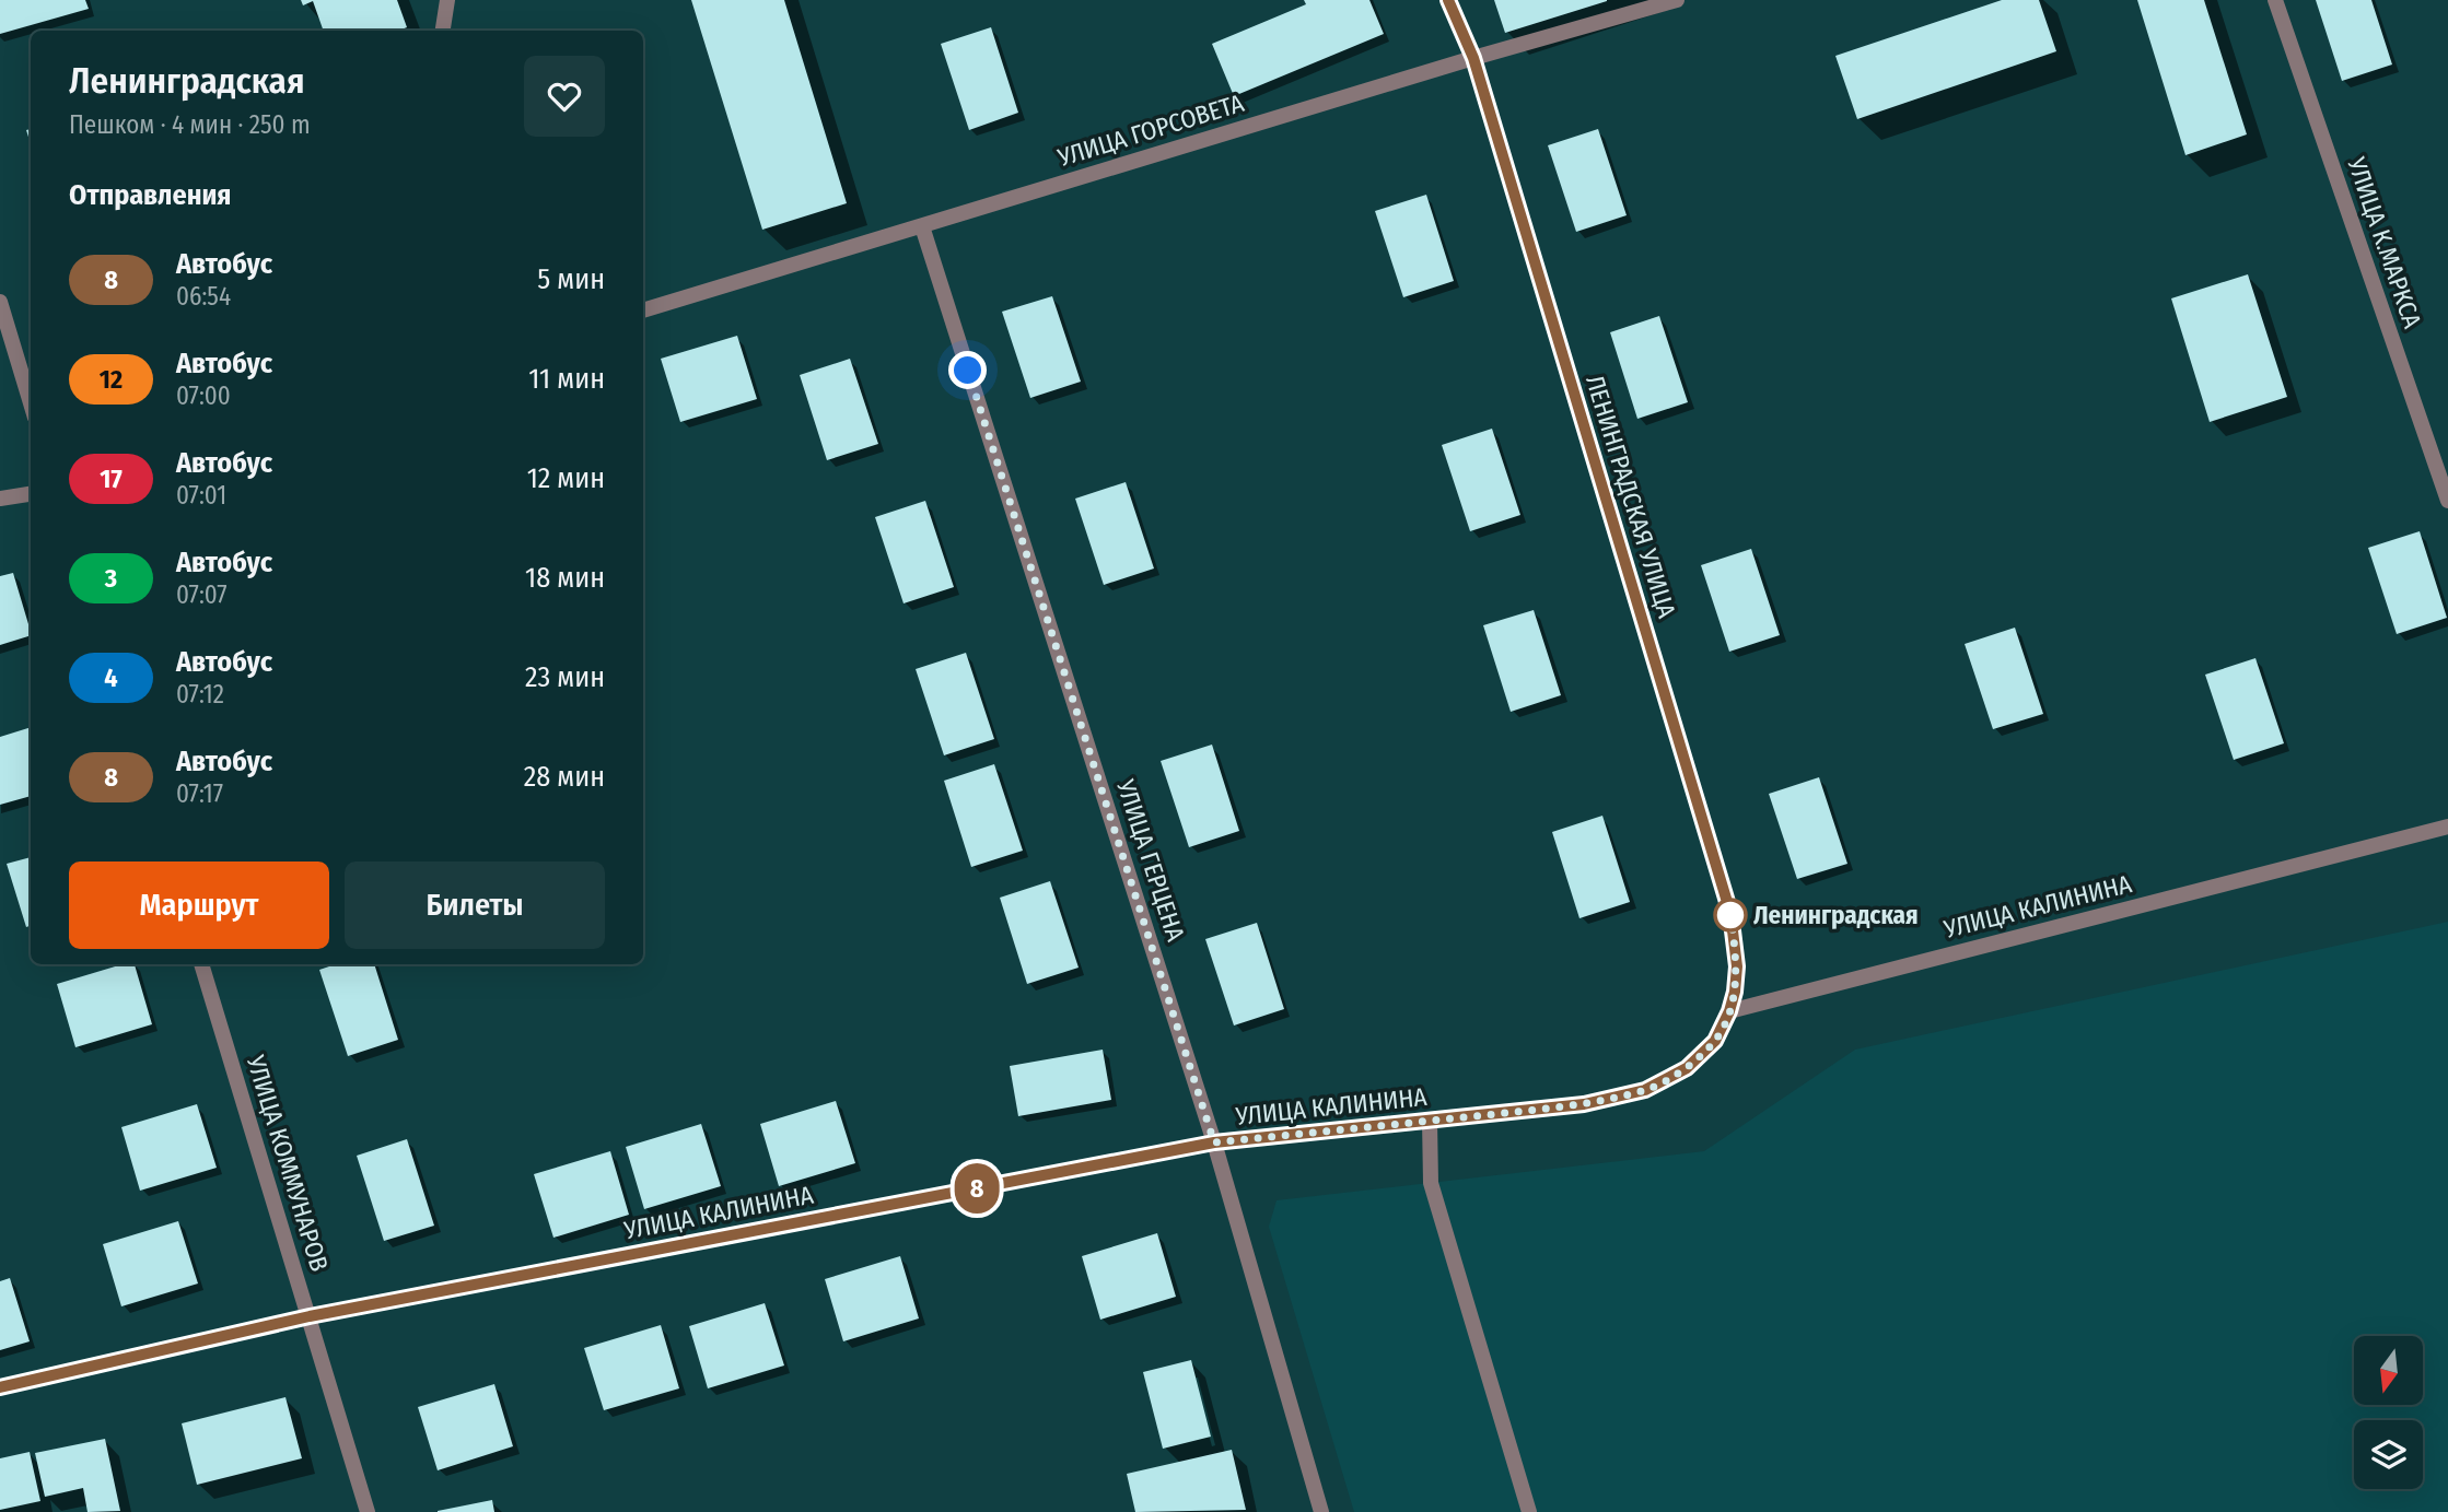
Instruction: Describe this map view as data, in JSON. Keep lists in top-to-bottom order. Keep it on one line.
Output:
{"streets":{"street":["УЛИЦА ГОРСОВЕТА","УЛИЦА К.МАРКСА","ЛЕНИНГРАДСКАЯ УЛИЦА","УЛИЦА ГЕРЦЕНА","УЛИЦА КАЛИНИНА","УЛИЦА КОММУНАРОВ"]},"crossings":[["УЛИЦА ГОРСОВЕТА","ЛЕНИНГРАДСКАЯ УЛИЦА"],["УЛИЦА ГОРСОВЕТА","УЛИЦА ГЕРЦЕНА"],["ЛЕНИНГРАДСКАЯ УЛИЦА","УЛИЦА КАЛИНИНА"],["УЛИЦА ГЕРЦЕНА","УЛИЦА КАЛИНИНА"],["УЛИЦА КАЛИНИНА","УЛИЦА КОММУНАРОВ"]],"places":["Ленинградская"],"lines":["bus line 8"],"north":"bottom","page":{"on_map":"8","heading":[["Ленинградская","Пешком · 4 мин · 250 m"],"Отправления"],"list":[{"mark":"8","name":"Автобус","note":"06:54","value":"5 мин"},{"mark":"12","name":"Автобус","note":"07:00","value":"11 мин"},{"mark":"17","name":"Автобус","note":"07:01","value":"12 мин"},{"mark":"3","name":"Автобус","note":"07:07","value":"18 мин"},{"mark":"4","name":"Автобус","note":"07:12","value":"23 мин"},{"mark":"8","name":"Автобус","note":"07:17","value":"28 мин"}],"buttons":["Маршрут","Билеты"]}}
